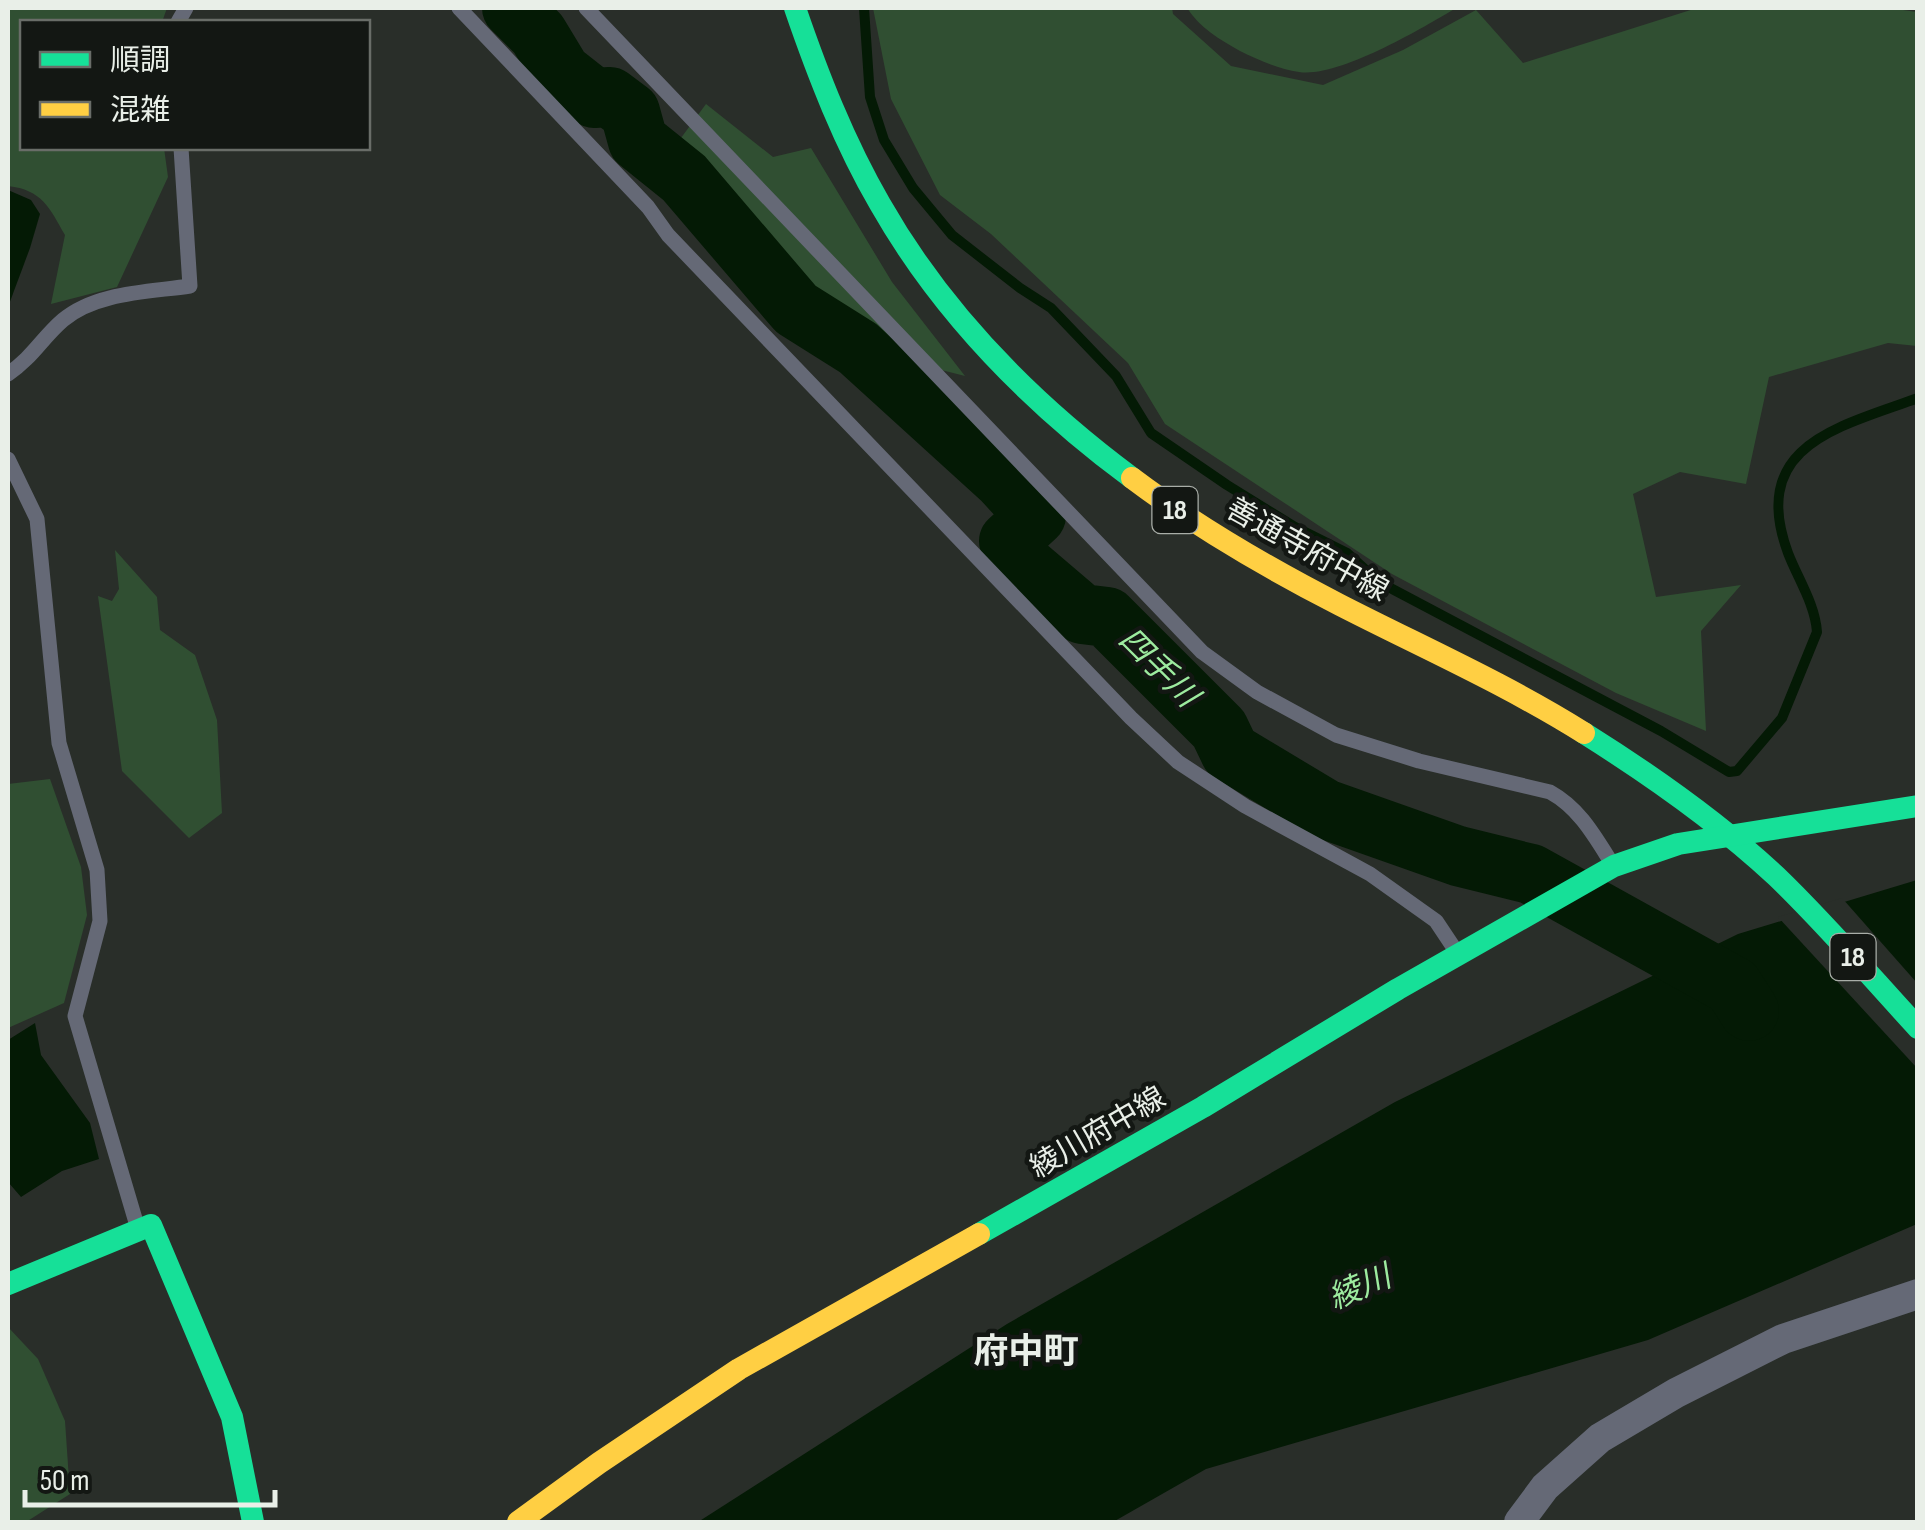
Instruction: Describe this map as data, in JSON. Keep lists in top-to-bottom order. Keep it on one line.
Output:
{"streets":{"main road":["18","善通寺府中線","綾川府中線"]},"crossings":[["善通寺府中線","綾川府中線"]],"districts":["府中町"],"water":["四手川","綾川"],"legend":["順調","混雑"],"scale_bar":"50 m"}
